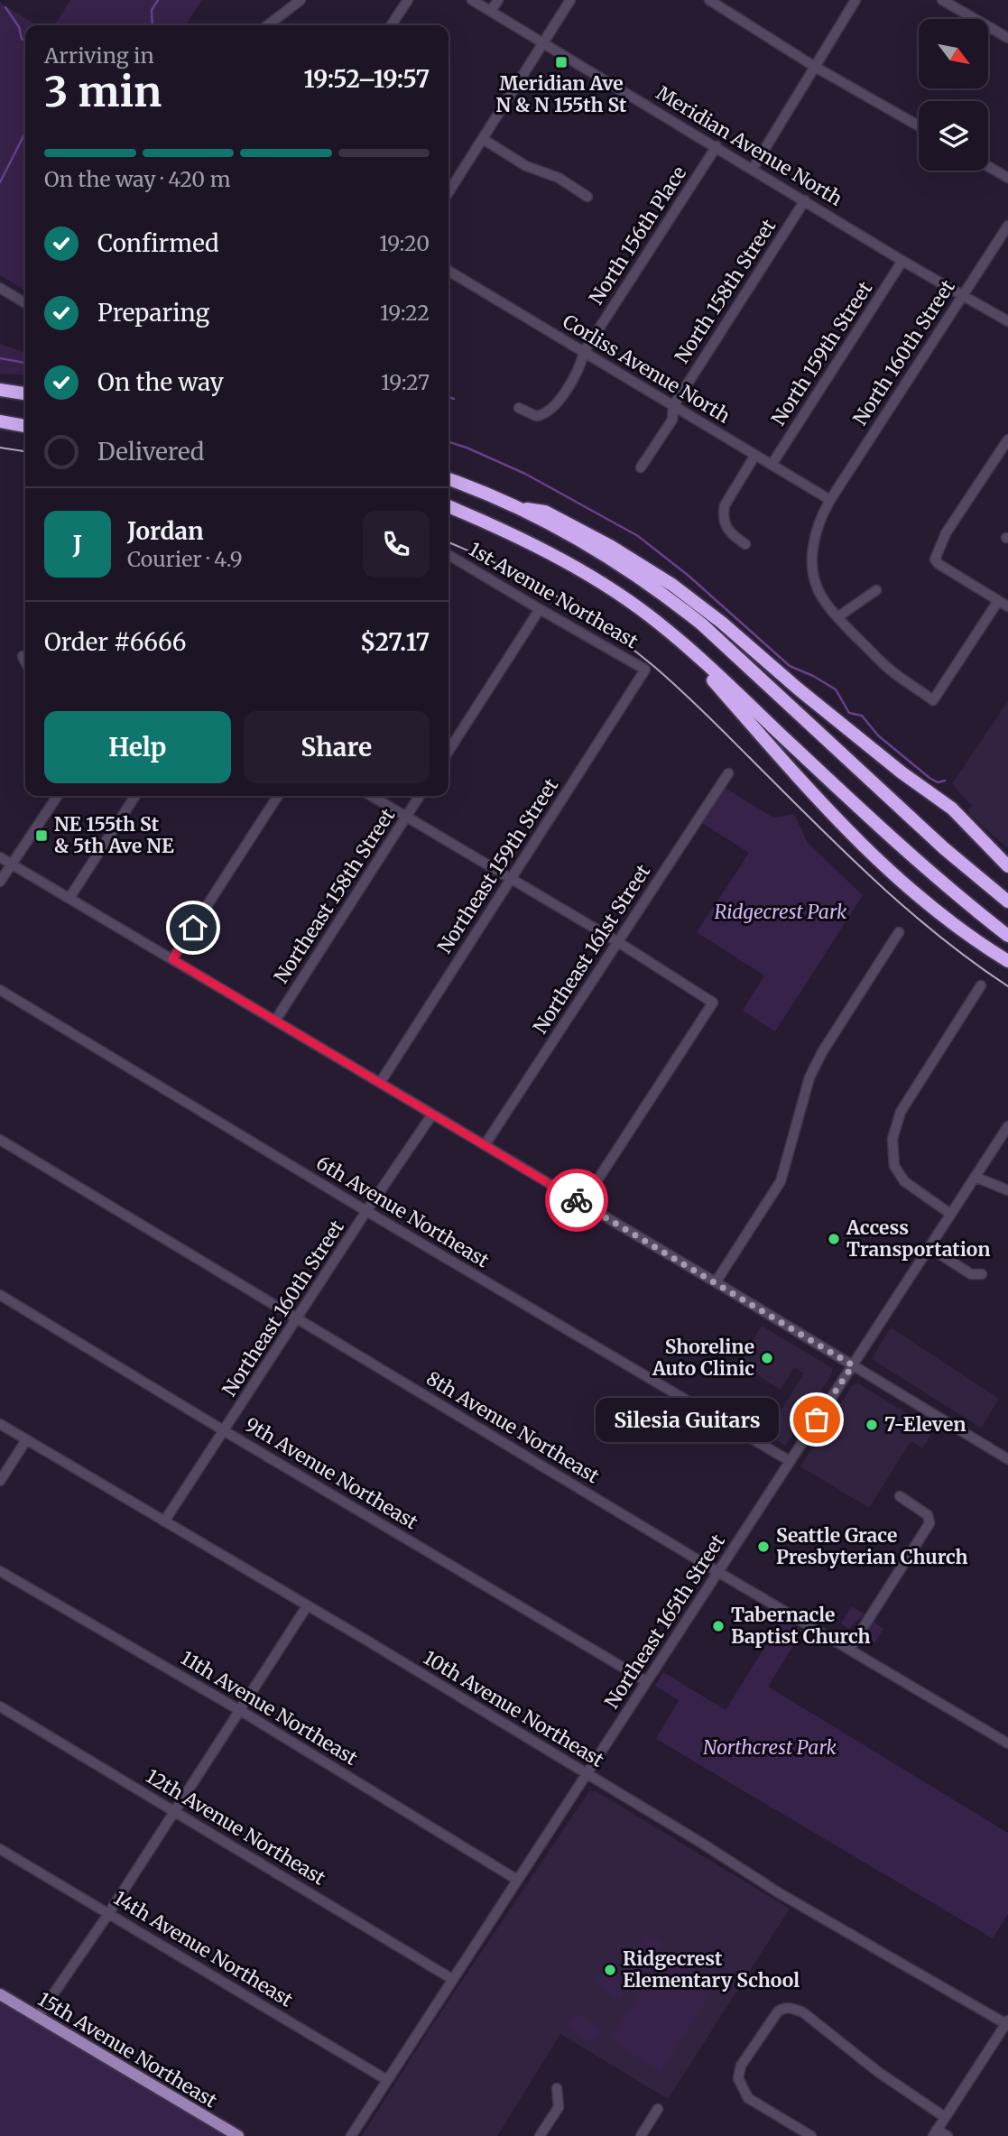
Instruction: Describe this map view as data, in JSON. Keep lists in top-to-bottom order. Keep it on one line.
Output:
{"streets":{"main road":["15th Avenue Northeast"],"street":["Meridian Avenue North","North 156th Place","North 158th Street","North 160th Street","North 159th Street","Corliss Avenue North","1st Avenue Northeast","Northeast 159th Street","Northeast 158th Street","Northeast 161st Street","6th Avenue Northeast","Northeast 160th Street","8th Avenue Northeast","9th Avenue Northeast","Northeast 165th Street","11th Avenue Northeast","10th Avenue Northeast","12th Avenue Northeast","14th Avenue Northeast"]},"crossings":[["Meridian Avenue North","North 156th Place"],["Meridian Avenue North","North 158th Street"],["Meridian Avenue North","North 160th Street"],["Meridian Avenue North","North 159th Street"],["North 156th Place","Corliss Avenue North"],["North 158th Street","Corliss Avenue North"],["North 160th Street","Corliss Avenue North"],["North 159th Street","Corliss Avenue North"],["1st Avenue Northeast","Northeast 159th Street"],["6th Avenue Northeast","Northeast 160th Street"],["6th Avenue Northeast","Northeast 165th Street"],["Northeast 160th Street","8th Avenue Northeast"],["Northeast 160th Street","9th Avenue Northeast"],["Northeast 160th Street","10th Avenue Northeast"],["8th Avenue Northeast","Northeast 165th Street"],["9th Avenue Northeast","Northeast 165th Street"],["Northeast 165th Street","11th Avenue Northeast"],["Northeast 165th Street","10th Avenue Northeast"],["Northeast 165th Street","12th Avenue Northeast"],["Northeast 165th Street","14th Avenue Northeast"]],"parks":["Ridgecrest Park","Northcrest Park"],"places":{"transit":["Meridian Ave N & N 155th St","NE 155th St & 5th Ave NE"],"other":["Access Transportation","Shoreline Auto Clinic","Silesia Guitars","7-Eleven","Seattle Grace Presbyterian Church","Tabernacle Baptist Church","Ridgecrest Elementary School"]},"north":"bottom right","page":{"heading":["3 min","Arriving in","19:52–19:57"],"panel":["Jordan","Courier · 4.9","Order #6666","$27.17"],"bar":"On the way · 420 m","list":[["Confirmed","19:20"],["Preparing","19:22"],["On the way","19:27"],"Delivered"],"round":"J","buttons":["Help","Share"],"bubble":"Silesia Guitars"}}
